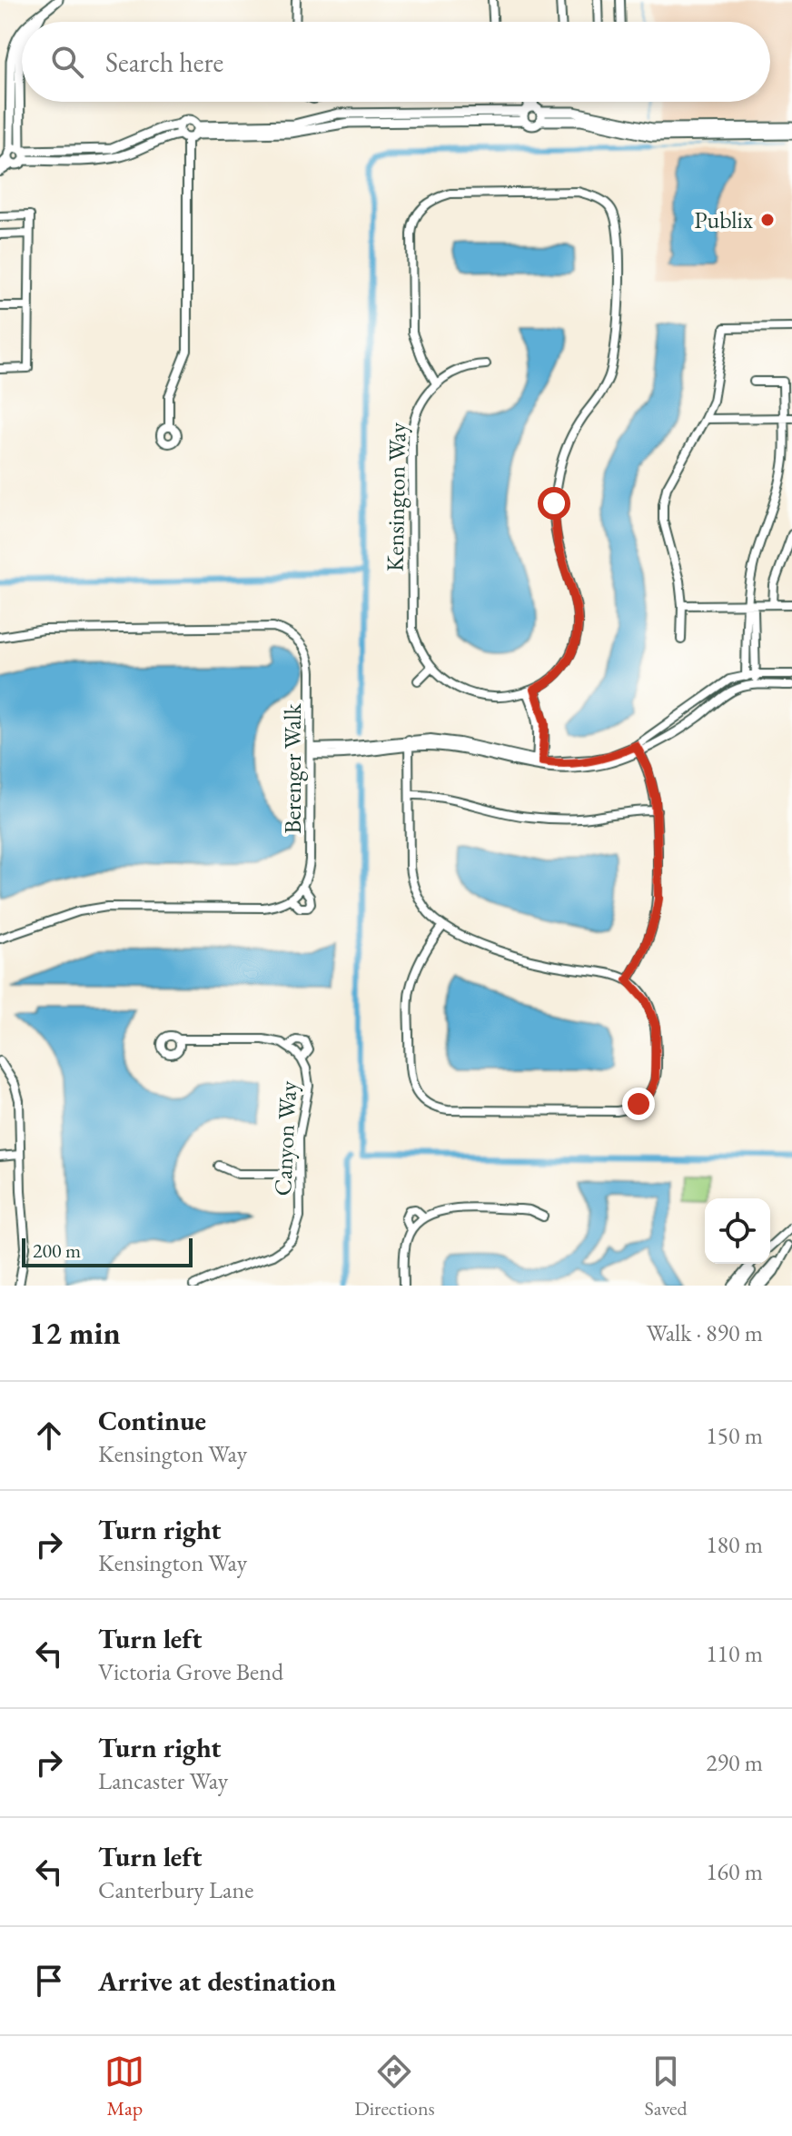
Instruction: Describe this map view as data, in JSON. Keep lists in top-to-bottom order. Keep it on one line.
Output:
{"streets":{"street":["Kensington Way","Berenger Walk","Canyon Way"]},"places":["Publix"],"scale_bar":"200 m","page":{"search":"Search here","scale":"200 m","heading":["12 min","Walk · 890 m"],"list":[["Continue","Kensington Way","150 m"],["Turn right","Kensington Way","180 m"],["Turn left","Victoria Grove Bend","110 m"],["Turn right","Lancaster Way","290 m"],["Turn left","Canterbury Lane","160 m"],"Arrive at destination"],"nav":["Map","Directions","Saved"]}}
